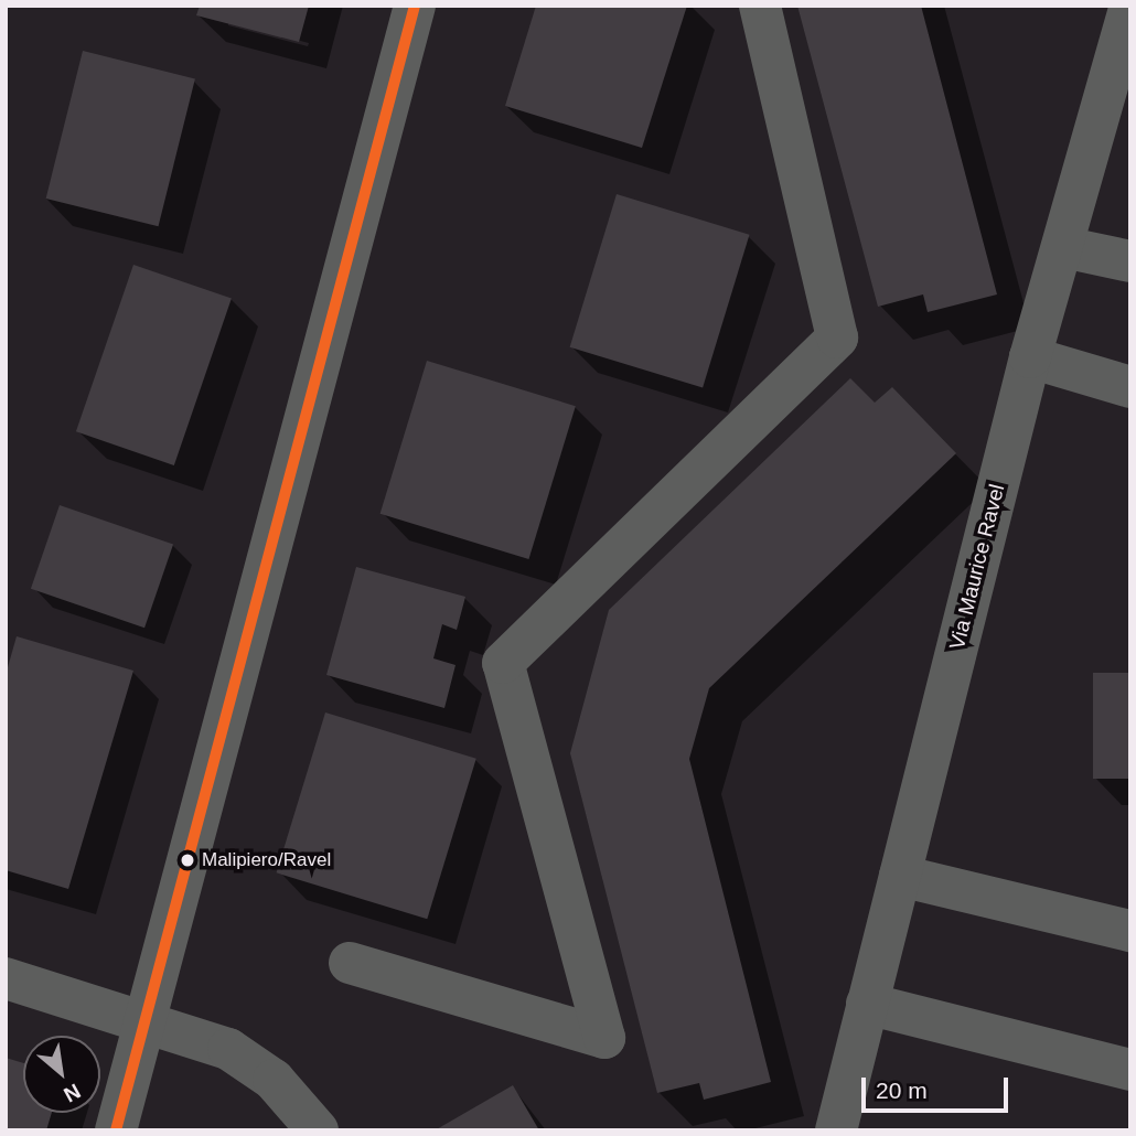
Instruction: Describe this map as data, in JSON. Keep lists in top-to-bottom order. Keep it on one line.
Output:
{"streets":{"street":["Via Maurice Ravel"]},"places":["Malipiero/Ravel"],"scale_bar":"20 m","north":"bottom right"}
